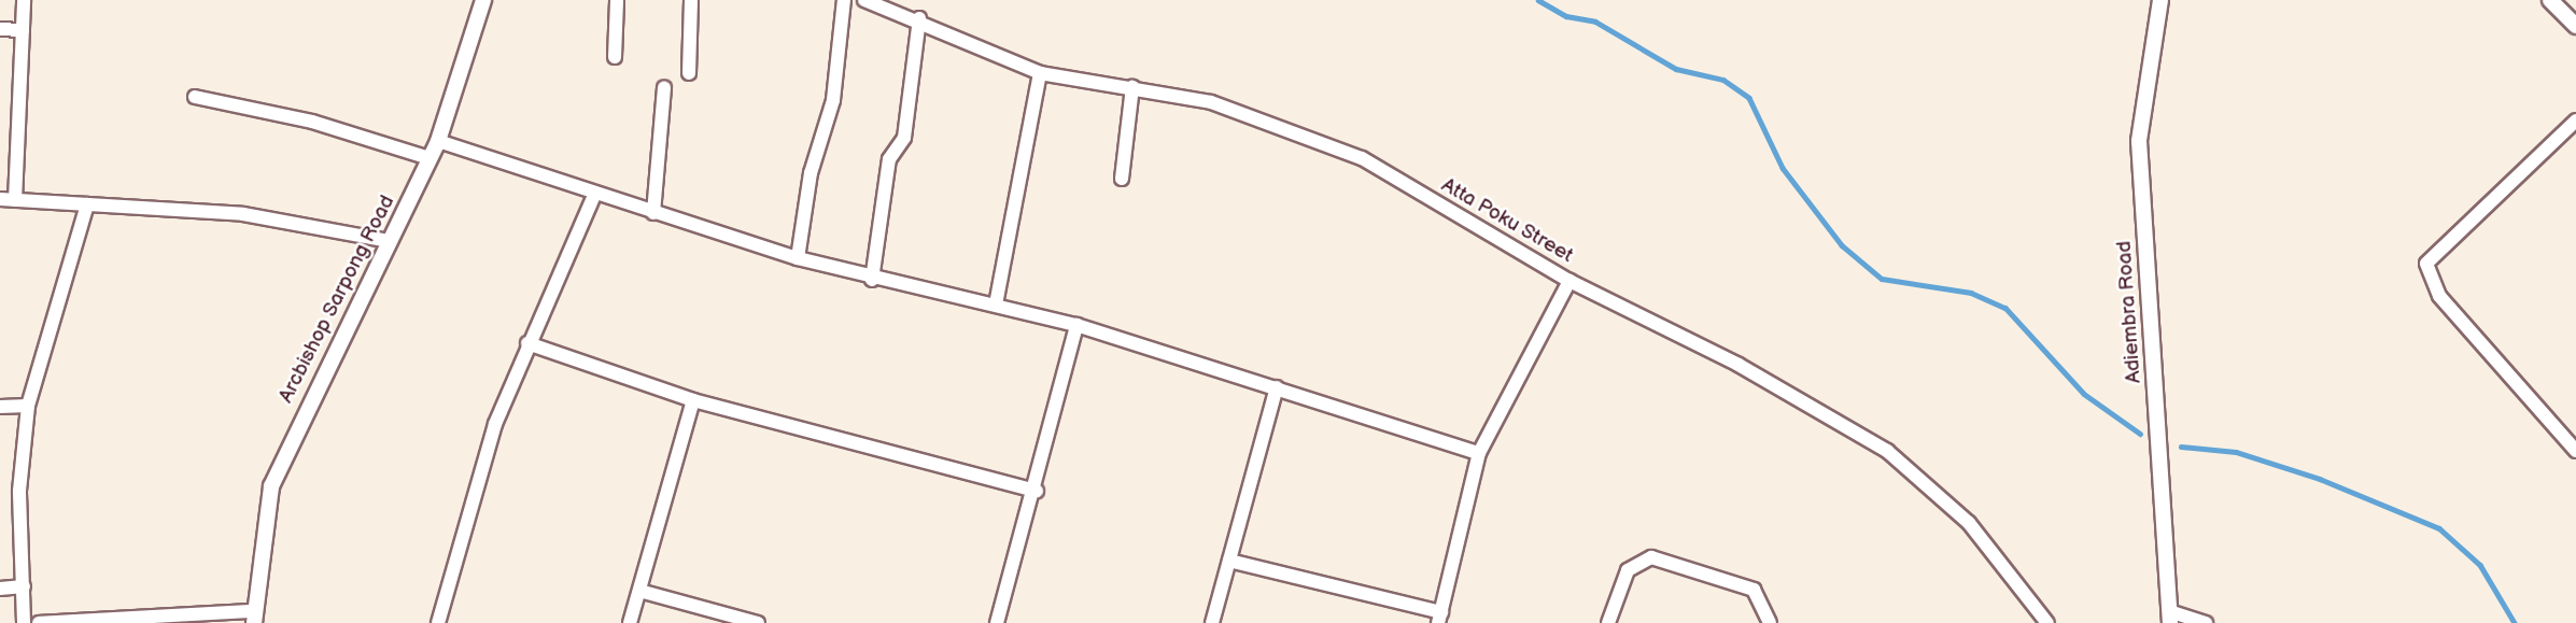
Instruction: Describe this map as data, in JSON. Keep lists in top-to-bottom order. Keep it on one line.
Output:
{"streets":{"street":["Atta Poku Street","Arcbishop Sarpong Road","Adiembra Road"]}}
